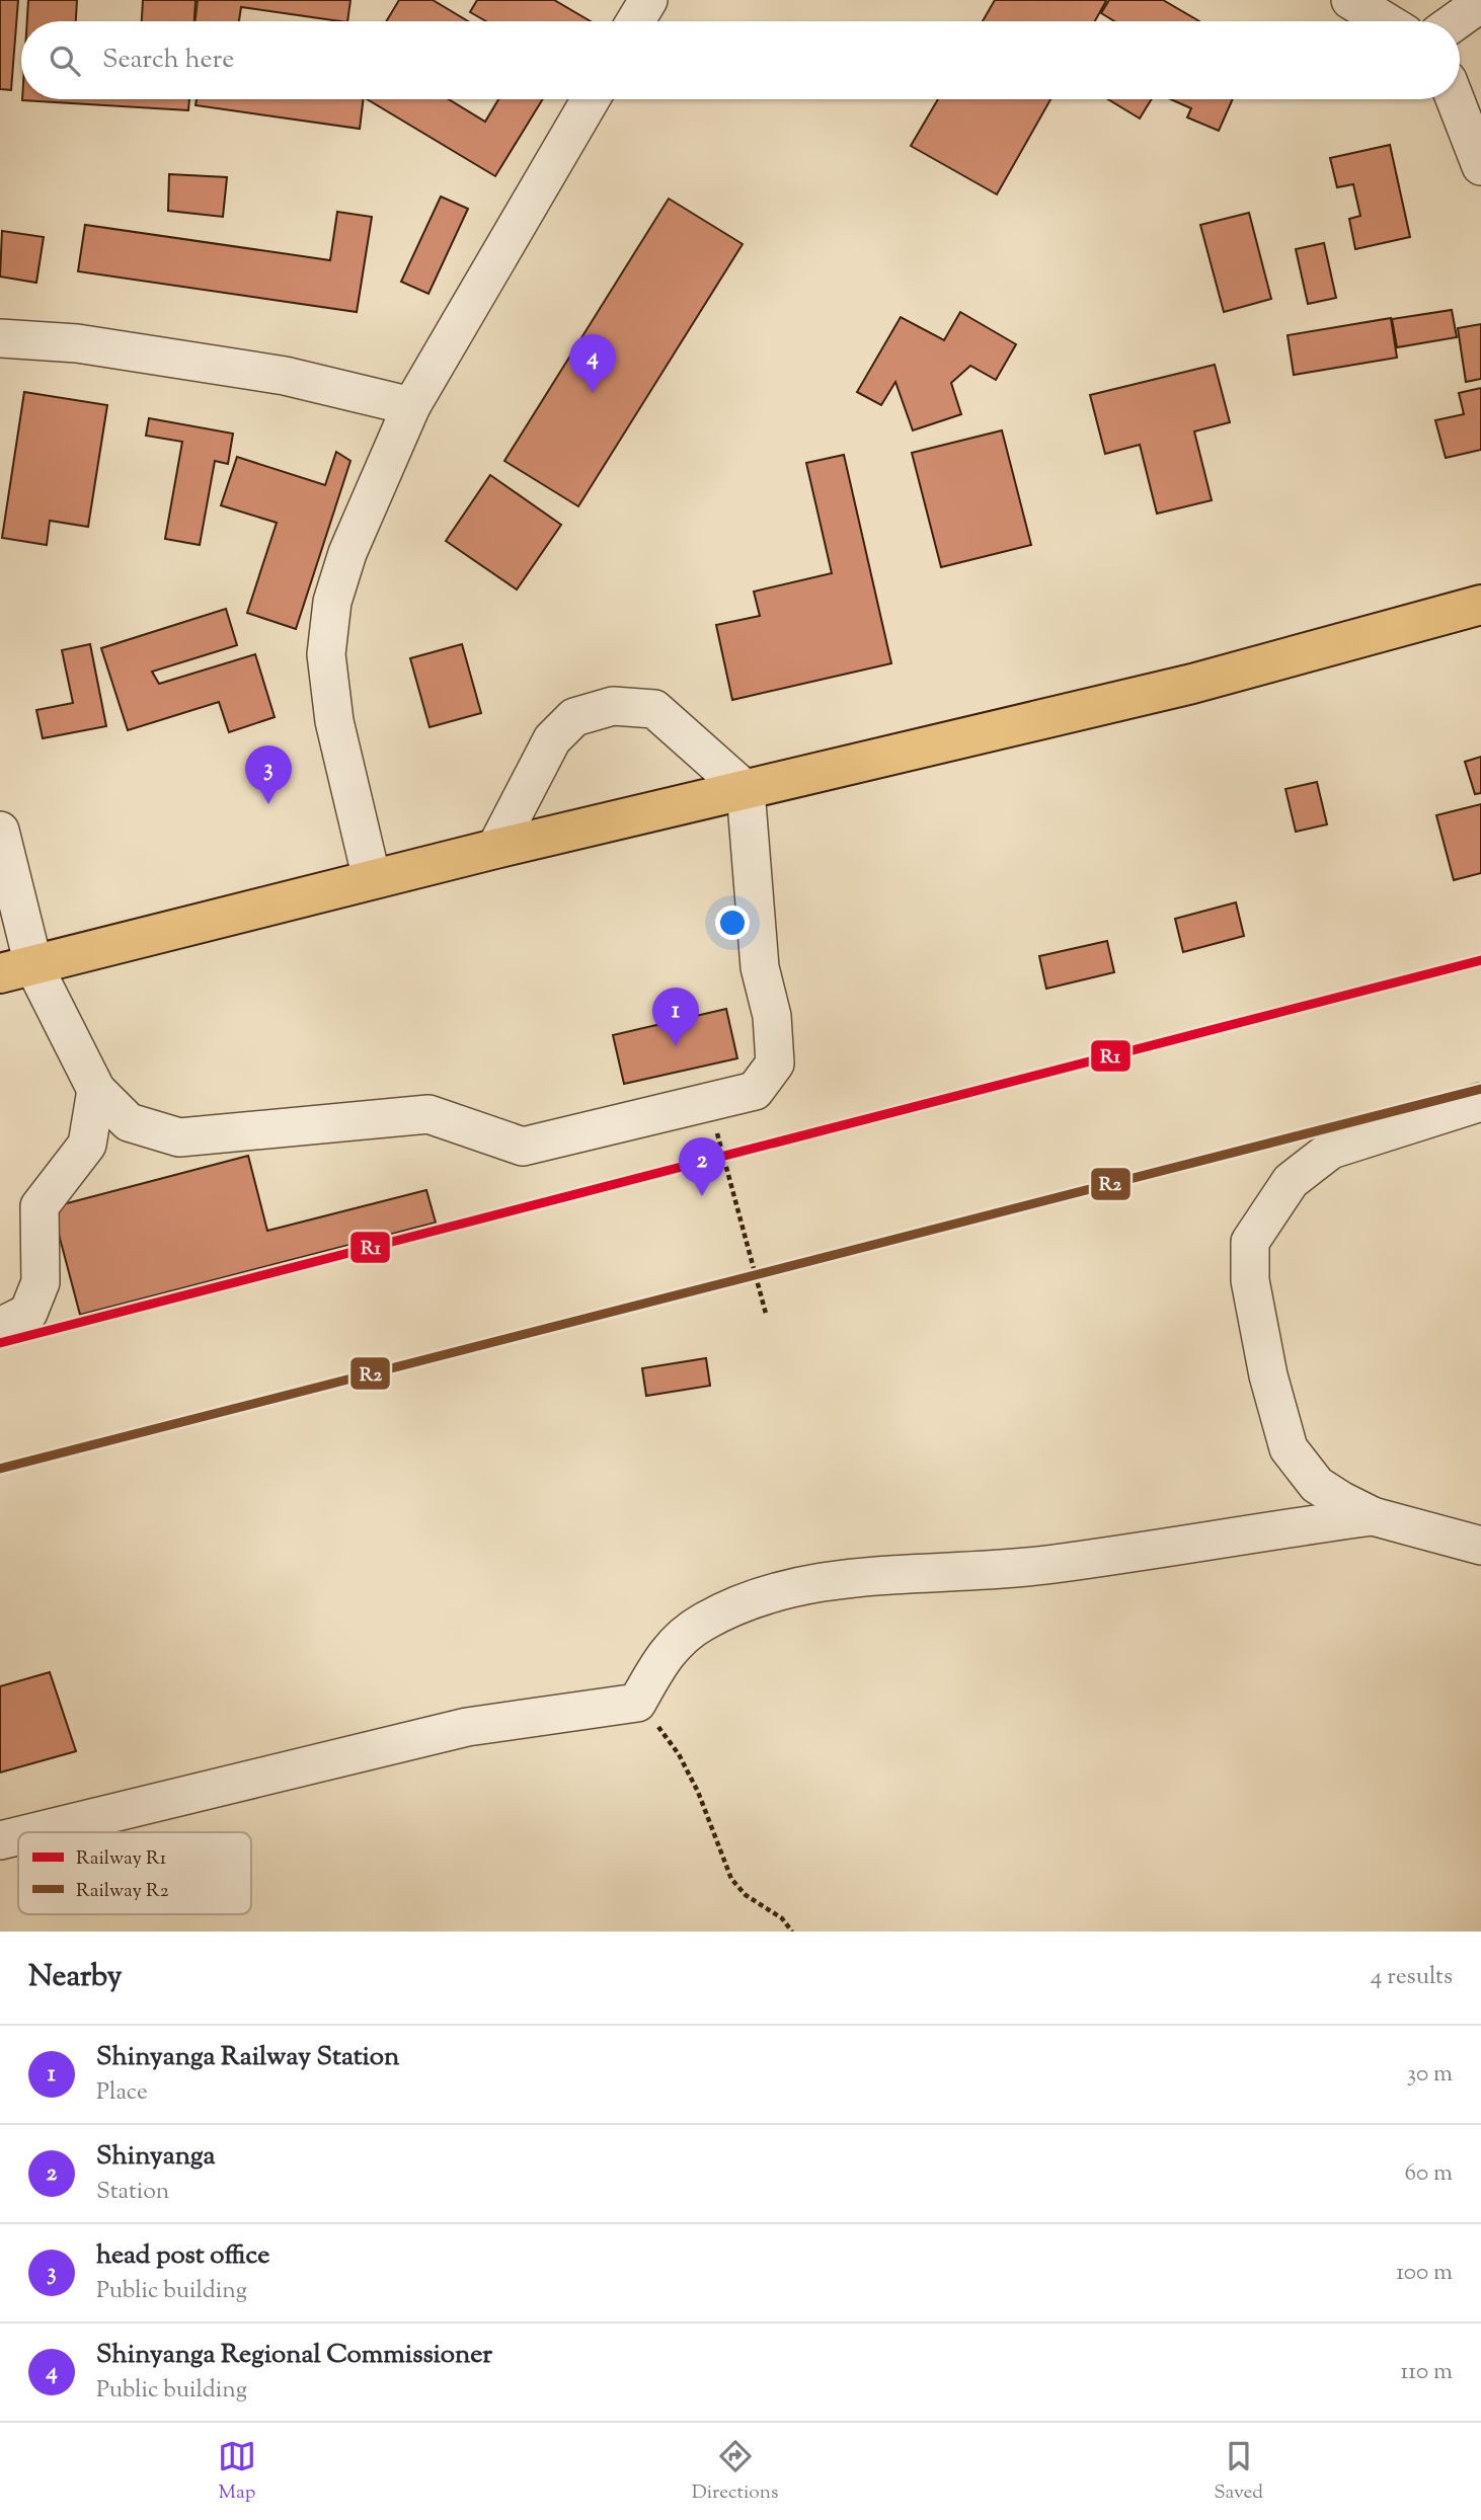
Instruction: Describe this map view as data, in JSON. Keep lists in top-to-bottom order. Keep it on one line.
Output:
{"lines":["rail line R1","rail line R2"],"legend":["Railway R1","Railway R2"],"page":{"search":"Search here","pins":["4","3","1","2"],"heading":["Nearby","4 results"],"list":[{"mark":"1","name":"Shinyanga Railway Station","note":"Place","value":"30 m"},{"mark":"2","name":"Shinyanga","note":"Station","value":"60 m"},{"mark":"3","name":"head post office","note":"Public building","value":"100 m"},{"mark":"4","name":"Shinyanga Regional Commissioner","note":"Public building","value":"110 m"}],"nav":["Map","Directions","Saved"]}}
